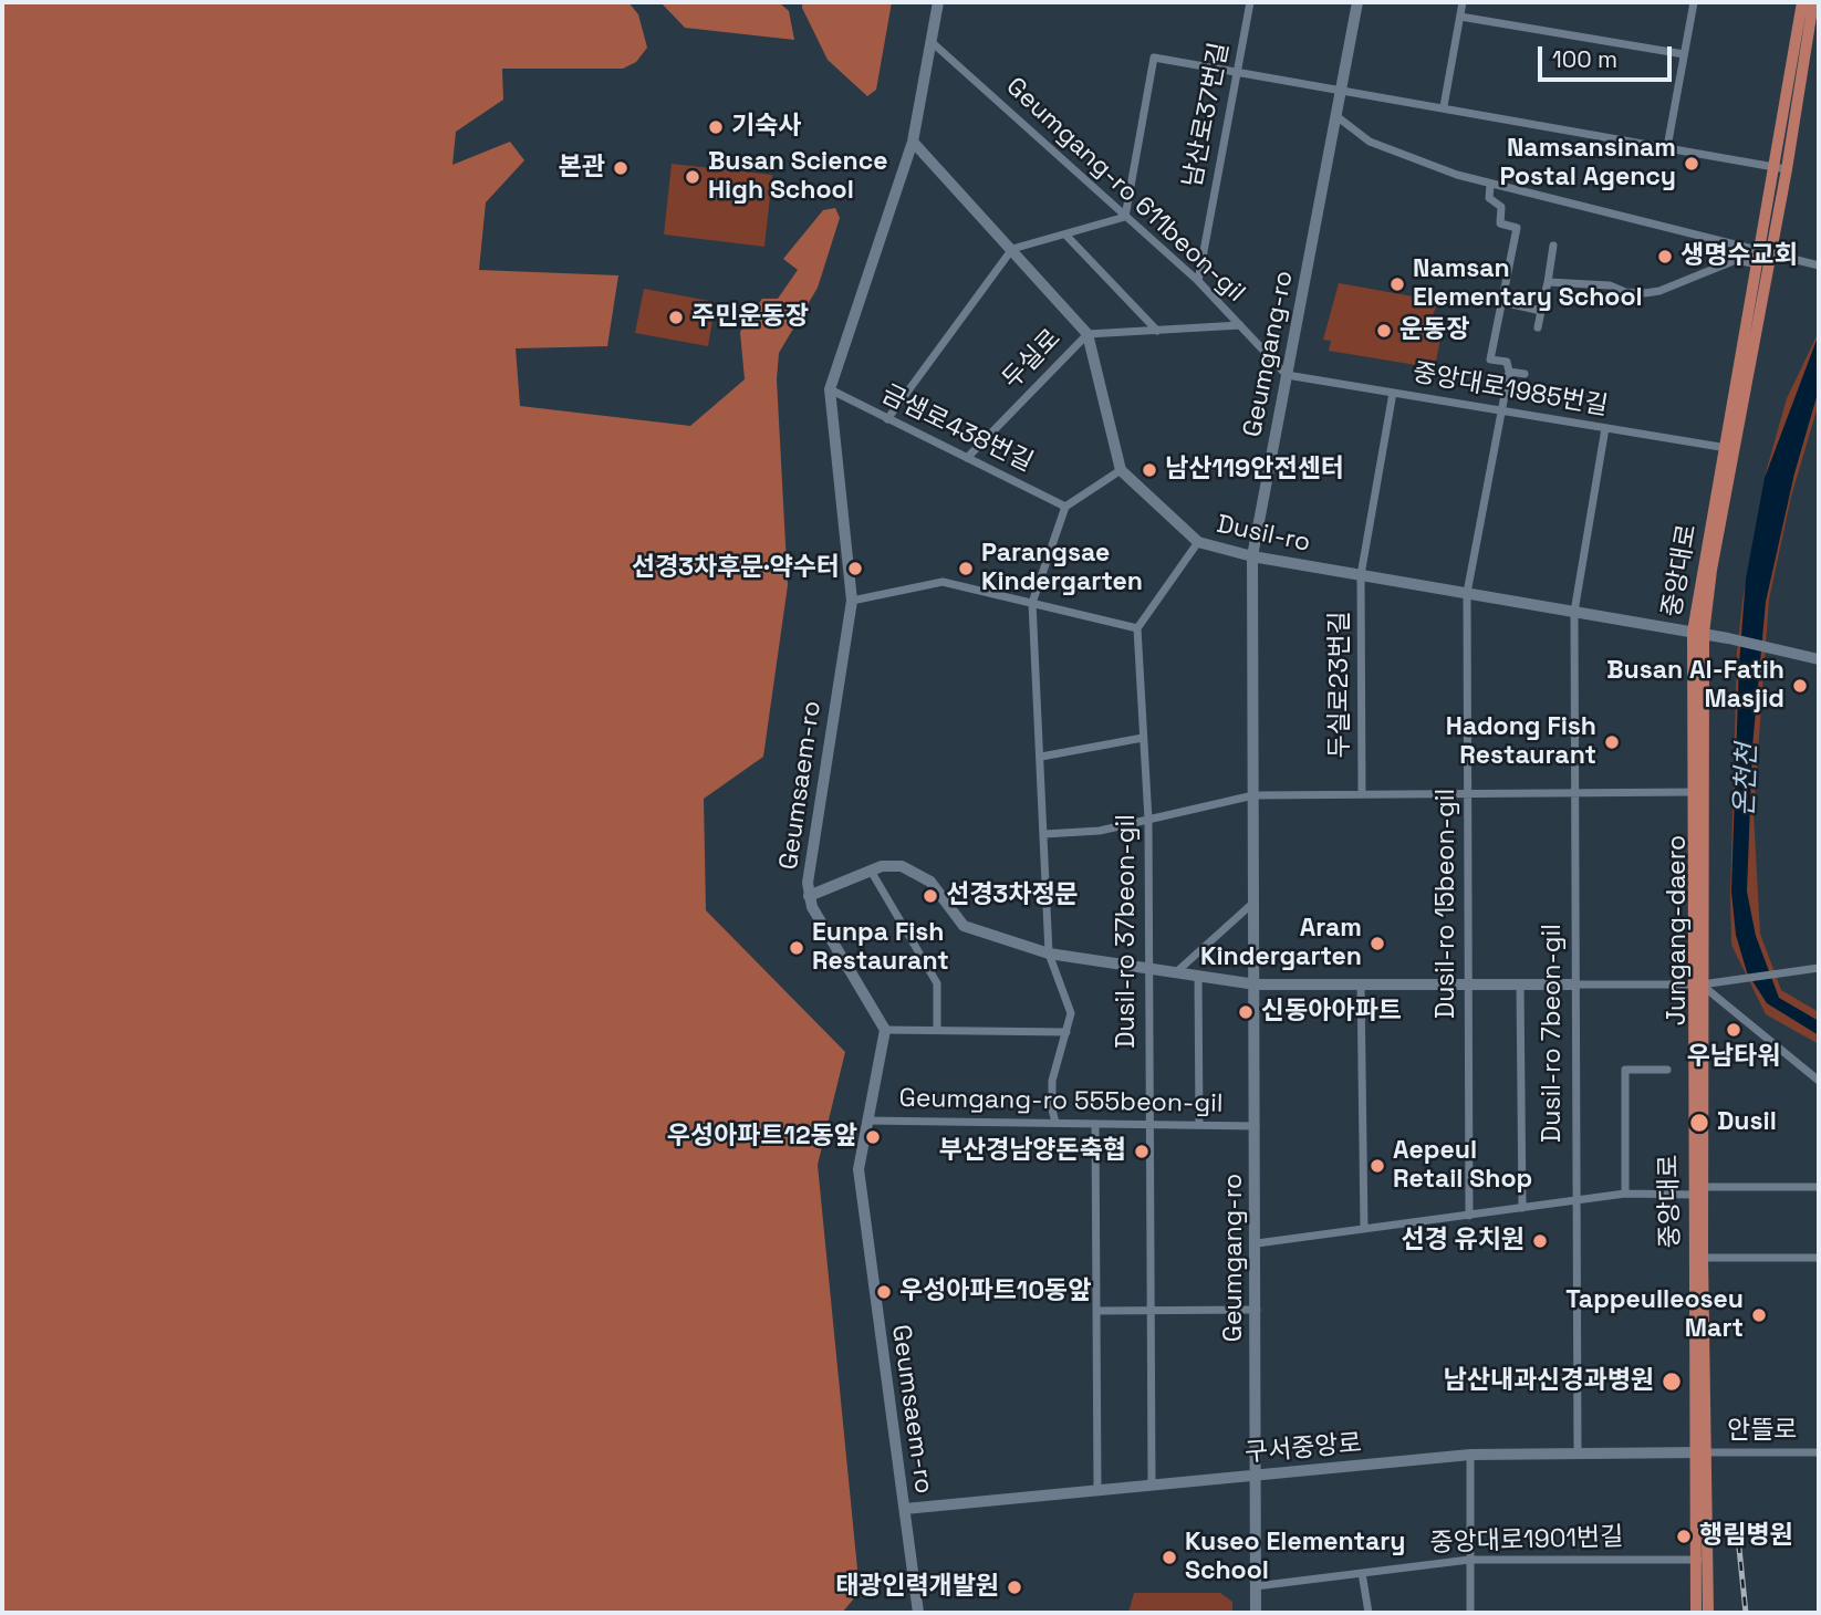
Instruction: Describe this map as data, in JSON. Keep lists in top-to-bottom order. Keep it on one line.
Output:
{"streets":{"main road":["중앙대로","Jungang-daero"],"street":["남산로37번길","Geumgang-ro 611beon-gil","Geumgang-ro","두실로","중앙대로1985번길","금샘로438번길","Dusil-ro","두실로23번길","Geumsaem-ro","Dusil-ro 15beon-gil","Dusil-ro 37beon-gil","Dusil-ro 7beon-gil","Geumgang-ro 555beon-gil","안뜰로","구서중앙로","중앙대로1901번길"]},"crossings":[["남산로37번길","Geumgang-ro 611beon-gil"],["Geumgang-ro 611beon-gil","Geumgang-ro"],["Geumgang-ro 611beon-gil","두실로"],["Geumgang-ro 611beon-gil","중앙대로1985번길"],["Geumgang-ro 611beon-gil","Geumsaem-ro"],["Geumgang-ro","중앙대로1985번길"],["Geumgang-ro","Dusil-ro"],["Geumgang-ro","Geumgang-ro 555beon-gil"],["Geumgang-ro","구서중앙로"],["Geumgang-ro","중앙대로1901번길"],["두실로","금샘로438번길"],["중앙대로1985번길","중앙대로"],["중앙대로1985번길","두실로23번길"],["중앙대로1985번길","Dusil-ro 15beon-gil"],["중앙대로1985번길","Dusil-ro 7beon-gil"],["금샘로438번길","Geumsaem-ro"],["Dusil-ro","중앙대로"],["Dusil-ro","두실로23번길"],["Dusil-ro","Dusil-ro 15beon-gil"],["Dusil-ro","Jungang-daero"],["Dusil-ro","Dusil-ro 7beon-gil"],["중앙대로","Jungang-daero"],["중앙대로","안뜰로"],["중앙대로","구서중앙로"],["Geumsaem-ro","Geumgang-ro 555beon-gil"],["Geumsaem-ro","구서중앙로"],["Jungang-daero","안뜰로"],["Jungang-daero","구서중앙로"],["Jungang-daero","중앙대로1901번길"],["Dusil-ro 37beon-gil","Geumgang-ro 555beon-gil"],["Dusil-ro 37beon-gil","구서중앙로"],["Dusil-ro 7beon-gil","구서중앙로"],["안뜰로","구서중앙로"]],"water":["온천천"],"places":["기숙사","Namsansinam Postal Agency","본관","Busan Science High School","생명수교회","Namsan Elementary School","주민운동장","운동장","남산119안전센터","선경3차후문·약수터","Parangsae Kindergarten","Busan Al-Fatih Masjid","Hadong Fish Restaurant","선경3차정문","Aram Kindergarten","Eunpa Fish Restaurant","신동아아파트","우남타워","Dusil","우성아파트12동앞","부산경남양돈축협","Aepeul Retail Shop","선경 유치원","우성아파트10동앞","Tappeulleoseu Mart","남산내과신경과병원","행림병원","Kuseo Elementary School","태광인력개발원"],"scale_bar":"100 m"}
